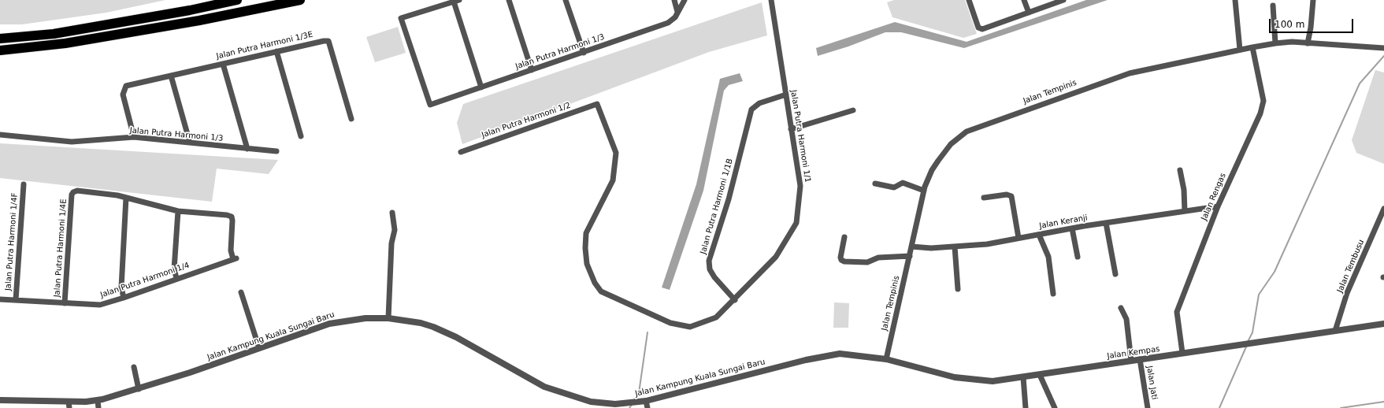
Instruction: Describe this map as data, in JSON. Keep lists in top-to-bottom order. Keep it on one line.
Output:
{"streets":{"street":["Jalan Putra Harmoni 1/3E","Jalan Putra Harmoni 1/3","Jalan Tempinis","Jalan Putra Harmoni 1/2","Jalan Putra Harmoni 1/1","Jalan Rengas","Jalan Putra Harmoni 1/1B","Jalan Keranji","Jalan Putra Harmoni 1/4F","Jalan Putra Harmoni 1/4E","Jalan Tembusu","Jalan Putra Harmoni 1/4","Jalan Kampung Kuala Sungai Baru","Jalan Kempas","Jalan Jati"]},"crossings":[["Jalan Putra Harmoni 1/3E","Jalan Putra Harmoni 1/3"],["Jalan Tempinis","Jalan Rengas"],["Jalan Tempinis","Jalan Keranji"],["Jalan Tempinis","Jalan Kampung Kuala Sungai Baru"],["Jalan Tempinis","Jalan Kempas"],["Jalan Putra Harmoni 1/2","Jalan Putra Harmoni 1/1"],["Jalan Putra Harmoni 1/1","Jalan Putra Harmoni 1/1B"],["Jalan Rengas","Jalan Keranji"],["Jalan Rengas","Jalan Kempas"],["Jalan Putra Harmoni 1/4F","Jalan Putra Harmoni 1/4"],["Jalan Putra Harmoni 1/4E","Jalan Putra Harmoni 1/4"],["Jalan Tembusu","Jalan Kempas"],["Jalan Kampung Kuala Sungai Baru","Jalan Kempas"],["Jalan Kempas","Jalan Jati"]],"scale_bar":"100 m"}
